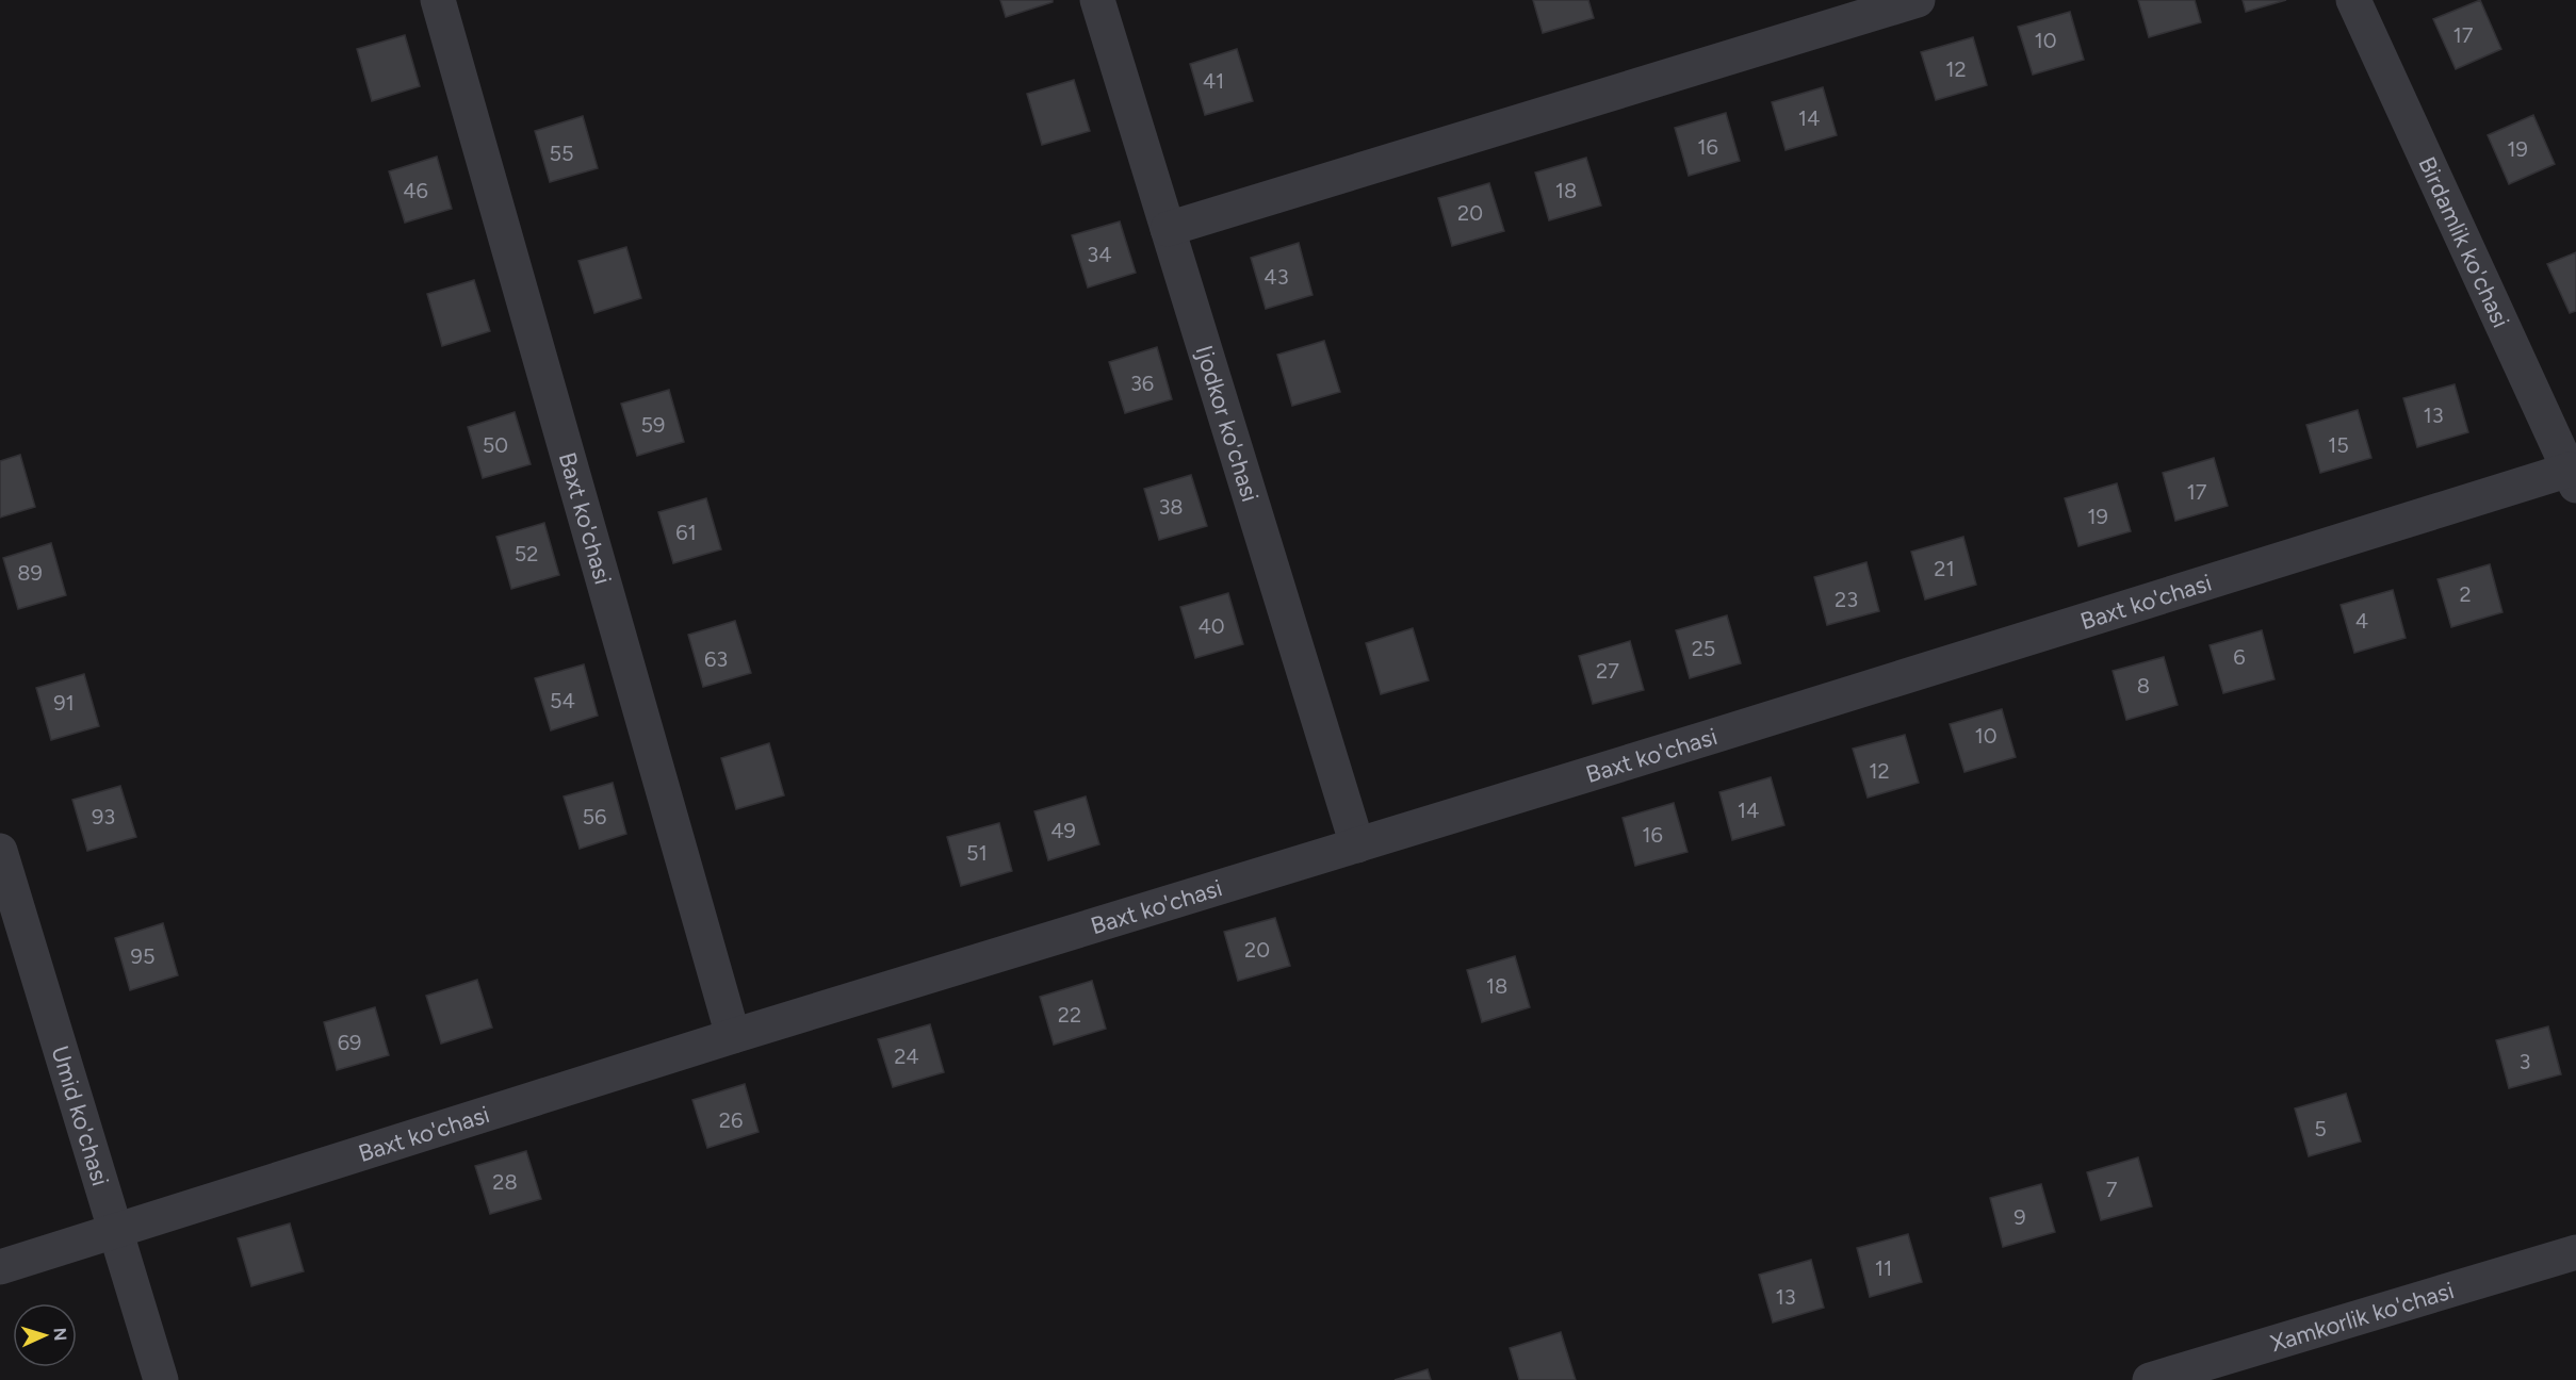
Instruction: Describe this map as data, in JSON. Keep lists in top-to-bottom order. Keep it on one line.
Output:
{"streets":{"street":["Birdamlik ko'chasi","Ijodkor ko'chasi","Baxt ko'chasi","Umid ko'chasi","Xamkorlik ko'chasi"]},"crossings":[["Birdamlik ko'chasi","Baxt ko'chasi"],["Ijodkor ko'chasi","Baxt ko'chasi"],["Baxt ko'chasi","Umid ko'chasi"]],"house_numbers":["17","10","12","41","14","16","19","55","46","18","20","34","43","36","13","59","50","15","17","38","19","61","52","21","89","2","23","4","40","25","6","63","27","8","54","91","10","12","14","93","56","49","16","51","20","95","18","22","69","24","3","26","5","28","7","9","11","13"],"north":"right"}
